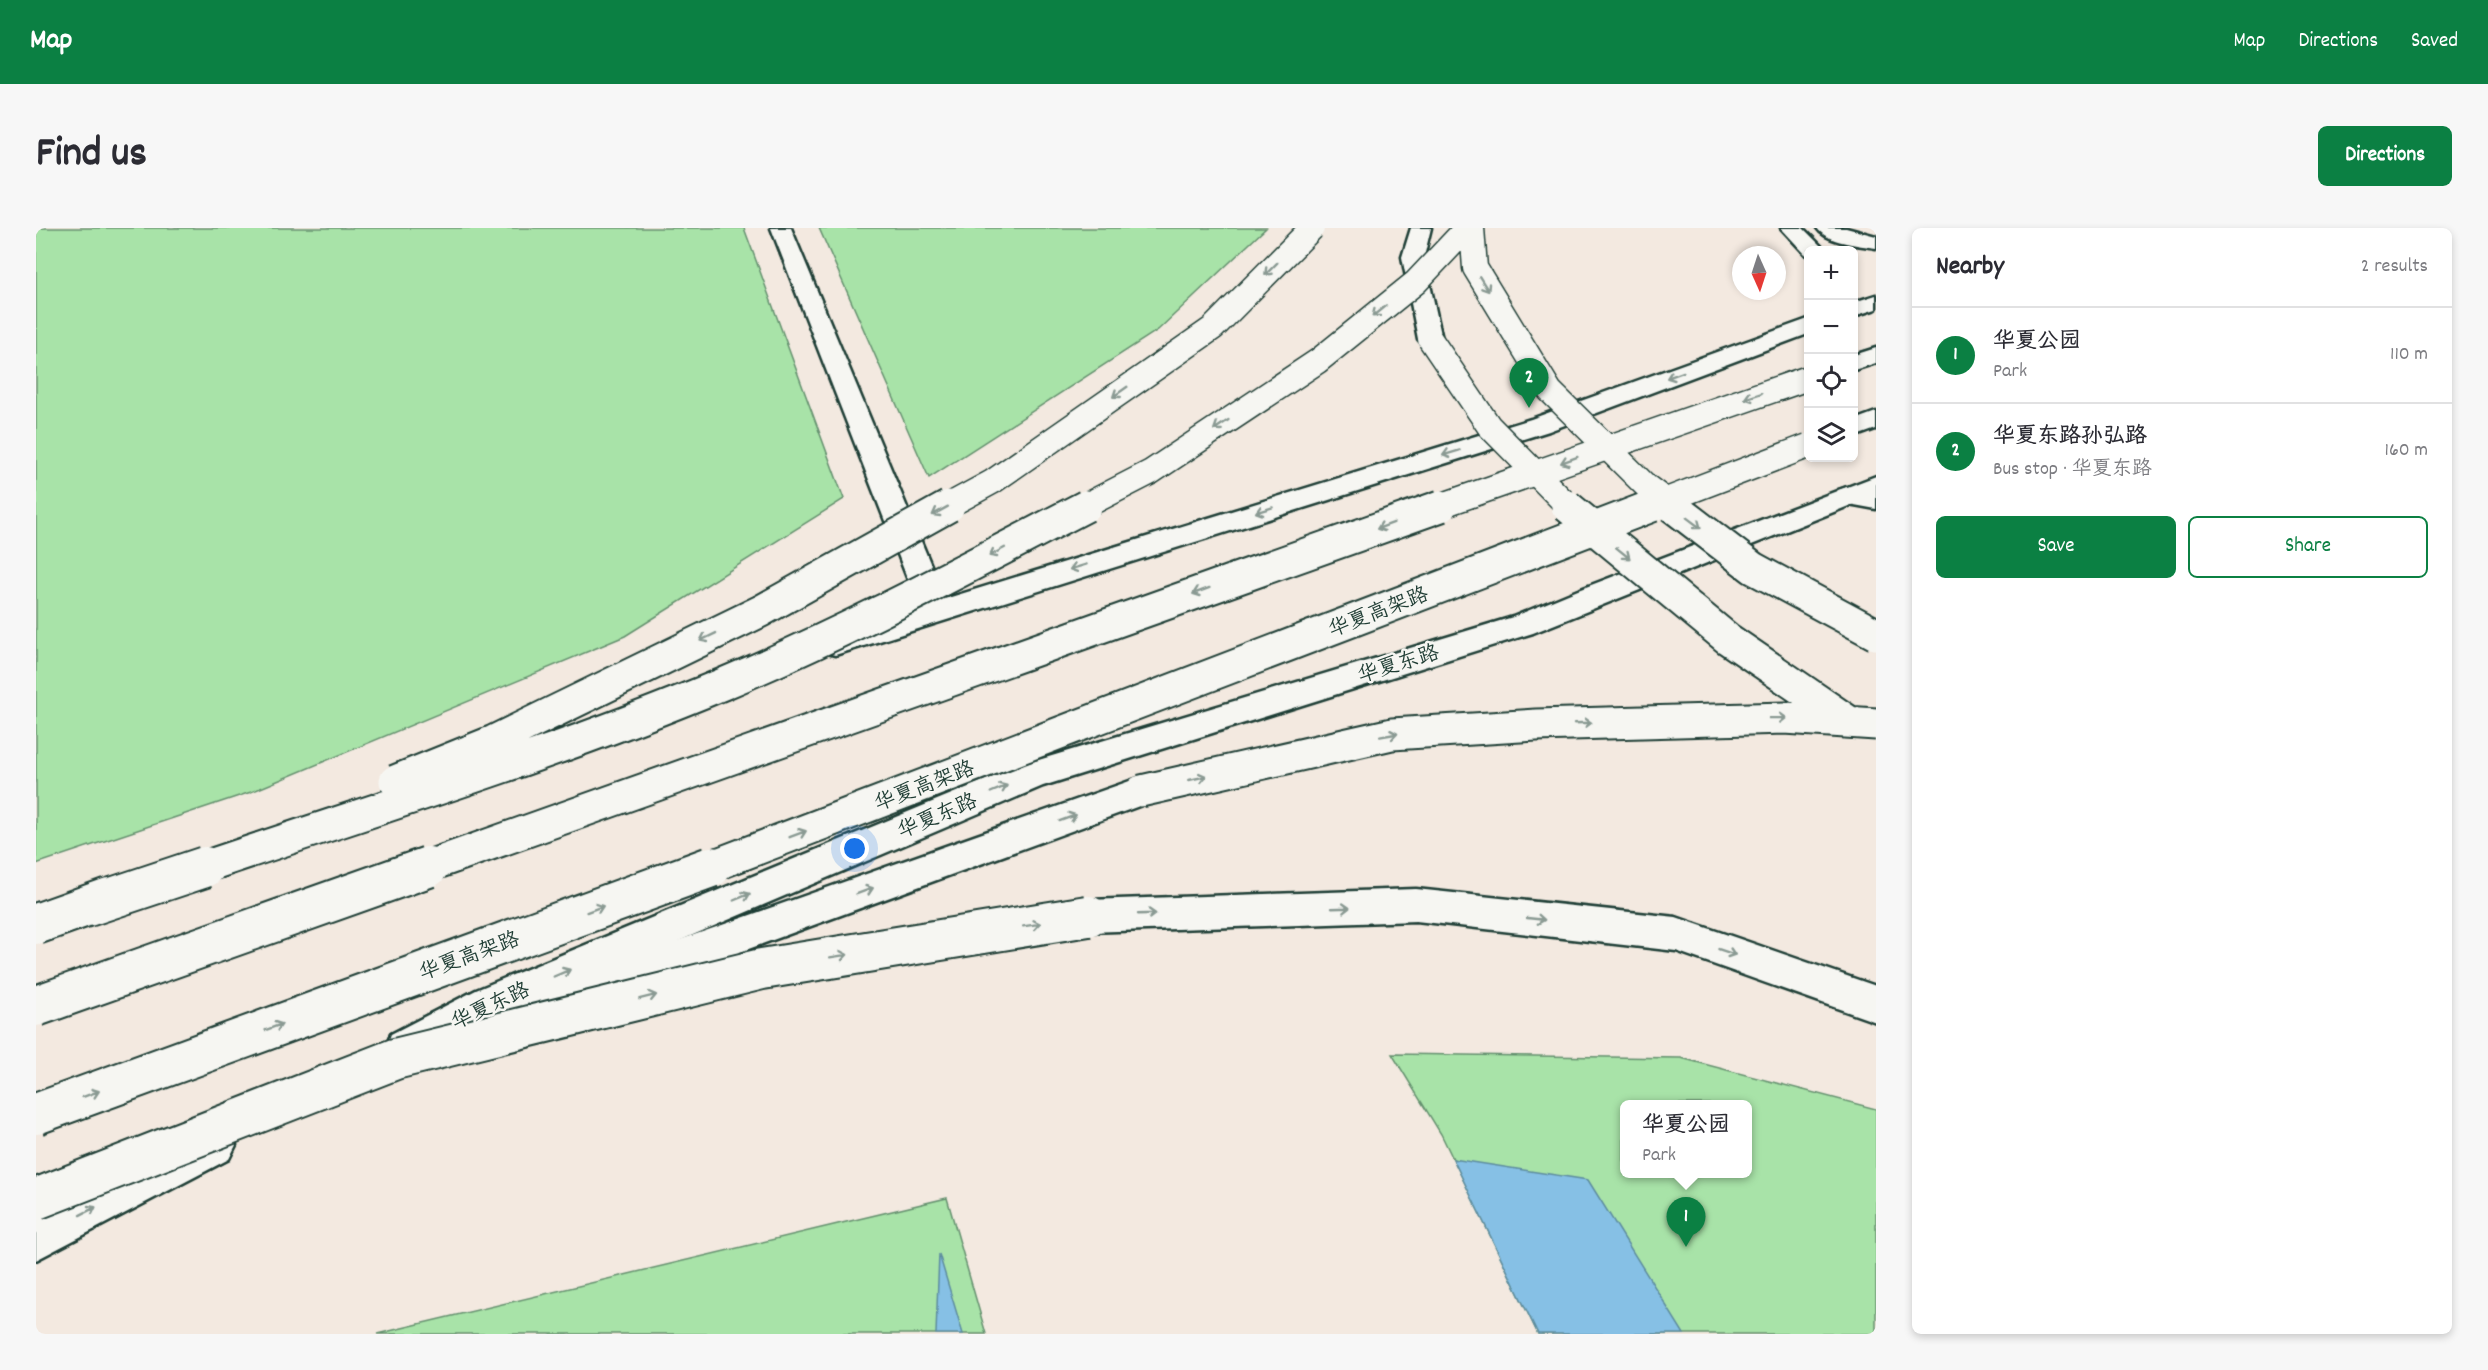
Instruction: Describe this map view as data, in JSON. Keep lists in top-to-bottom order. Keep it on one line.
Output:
{"streets":{"main road":["华夏高架路","华夏东路"]},"north":"bottom","page":{"header":"Map","nav":["Map","Directions","Saved"],"title":"Find us","buttons":["Directions",["Save","Share"]],"heading":["Nearby","2 results"],"map_buttons":["+","−"],"list":[{"mark":"1","name":"华夏公园","note":"Park","value":"110 m"},{"mark":"2","name":"华夏东路孙弘路","note":"Bus stop · 华夏东路","value":"160 m"}],"pins":["2","1"],"popup":["华夏公园","Park"]}}
